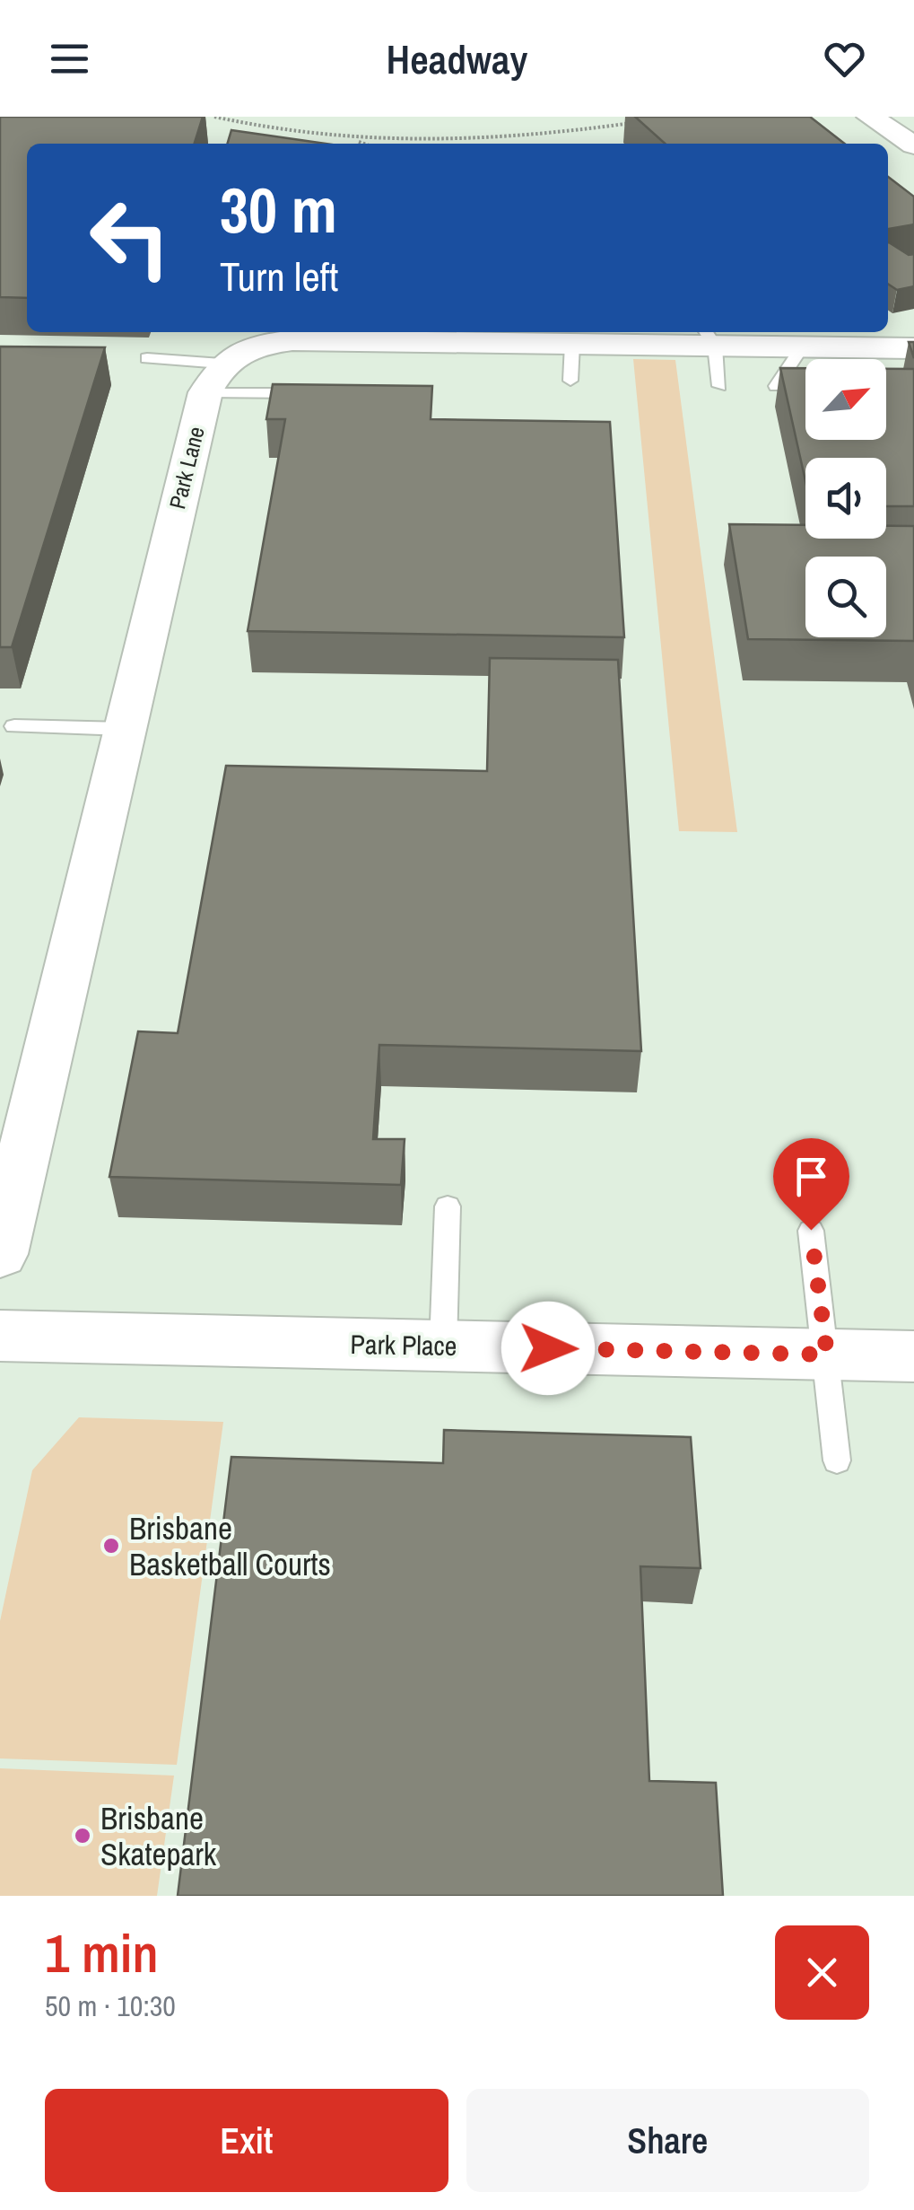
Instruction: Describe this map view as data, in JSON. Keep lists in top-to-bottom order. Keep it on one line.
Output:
{"streets":{"street":["Park Lane","Park Place"]},"places":["Brisbane Basketball Courts","Brisbane Skatepark"],"north":"top right","page":{"header":"Headway","turn":["30 m","Turn left"],"heading":["1 min","50 m · 10:30"],"buttons":["Exit","Share"]}}
